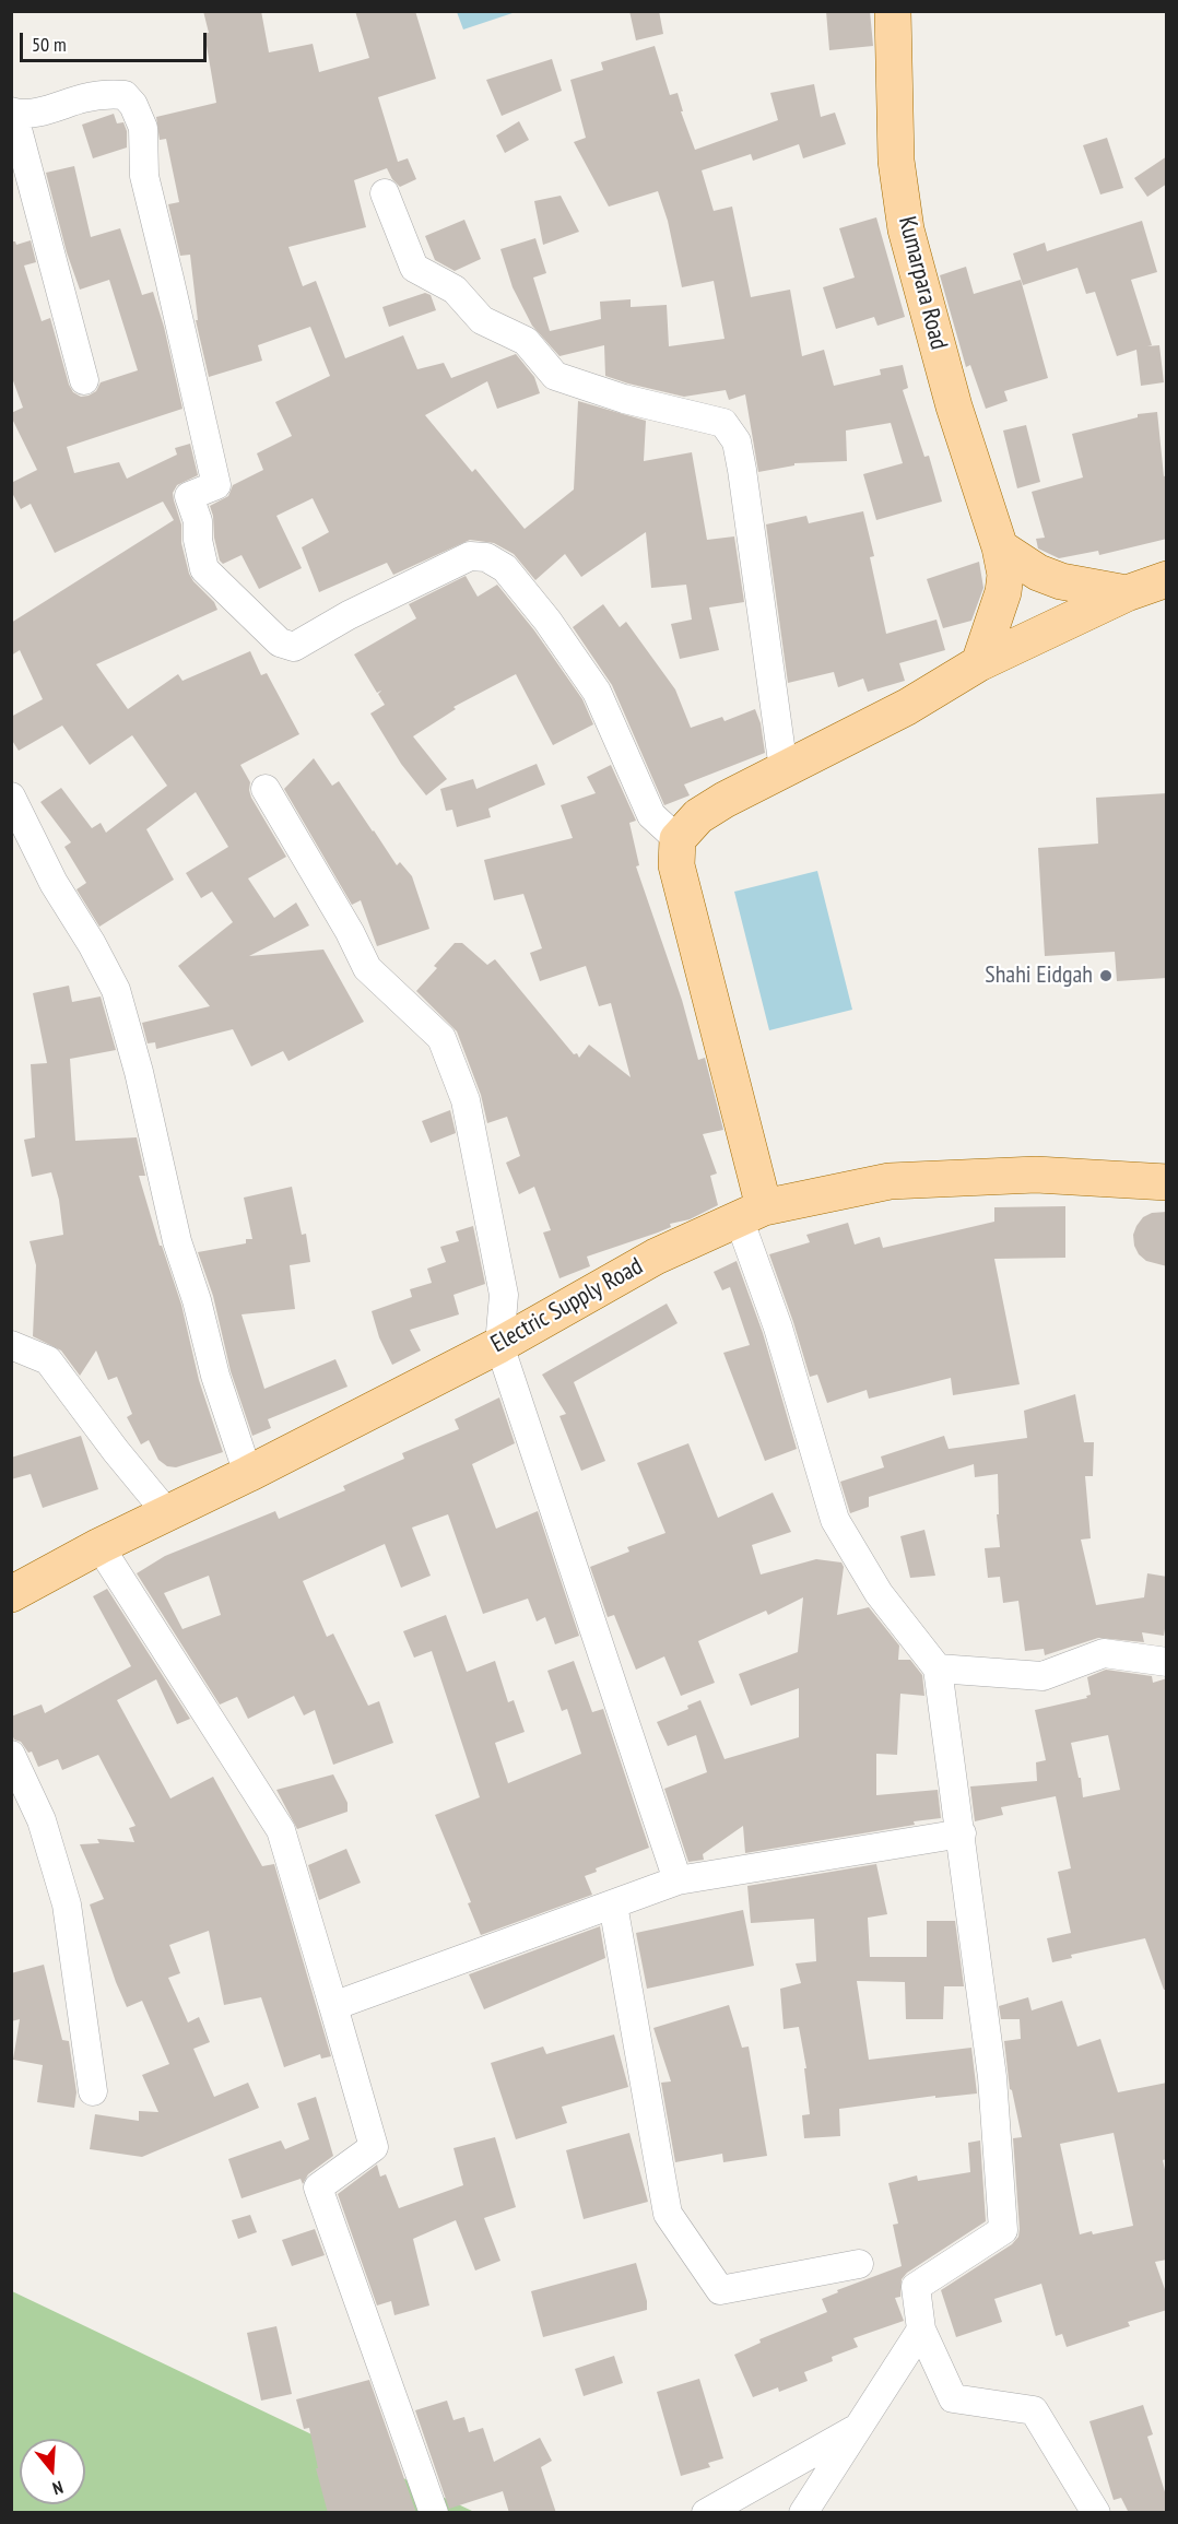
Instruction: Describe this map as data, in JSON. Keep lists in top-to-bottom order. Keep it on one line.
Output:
{"streets":{"main road":["Kumarpara Road","Electric Supply Road"]},"places":["Shahi Eidgah"],"scale_bar":"50 m","north":"bottom"}
